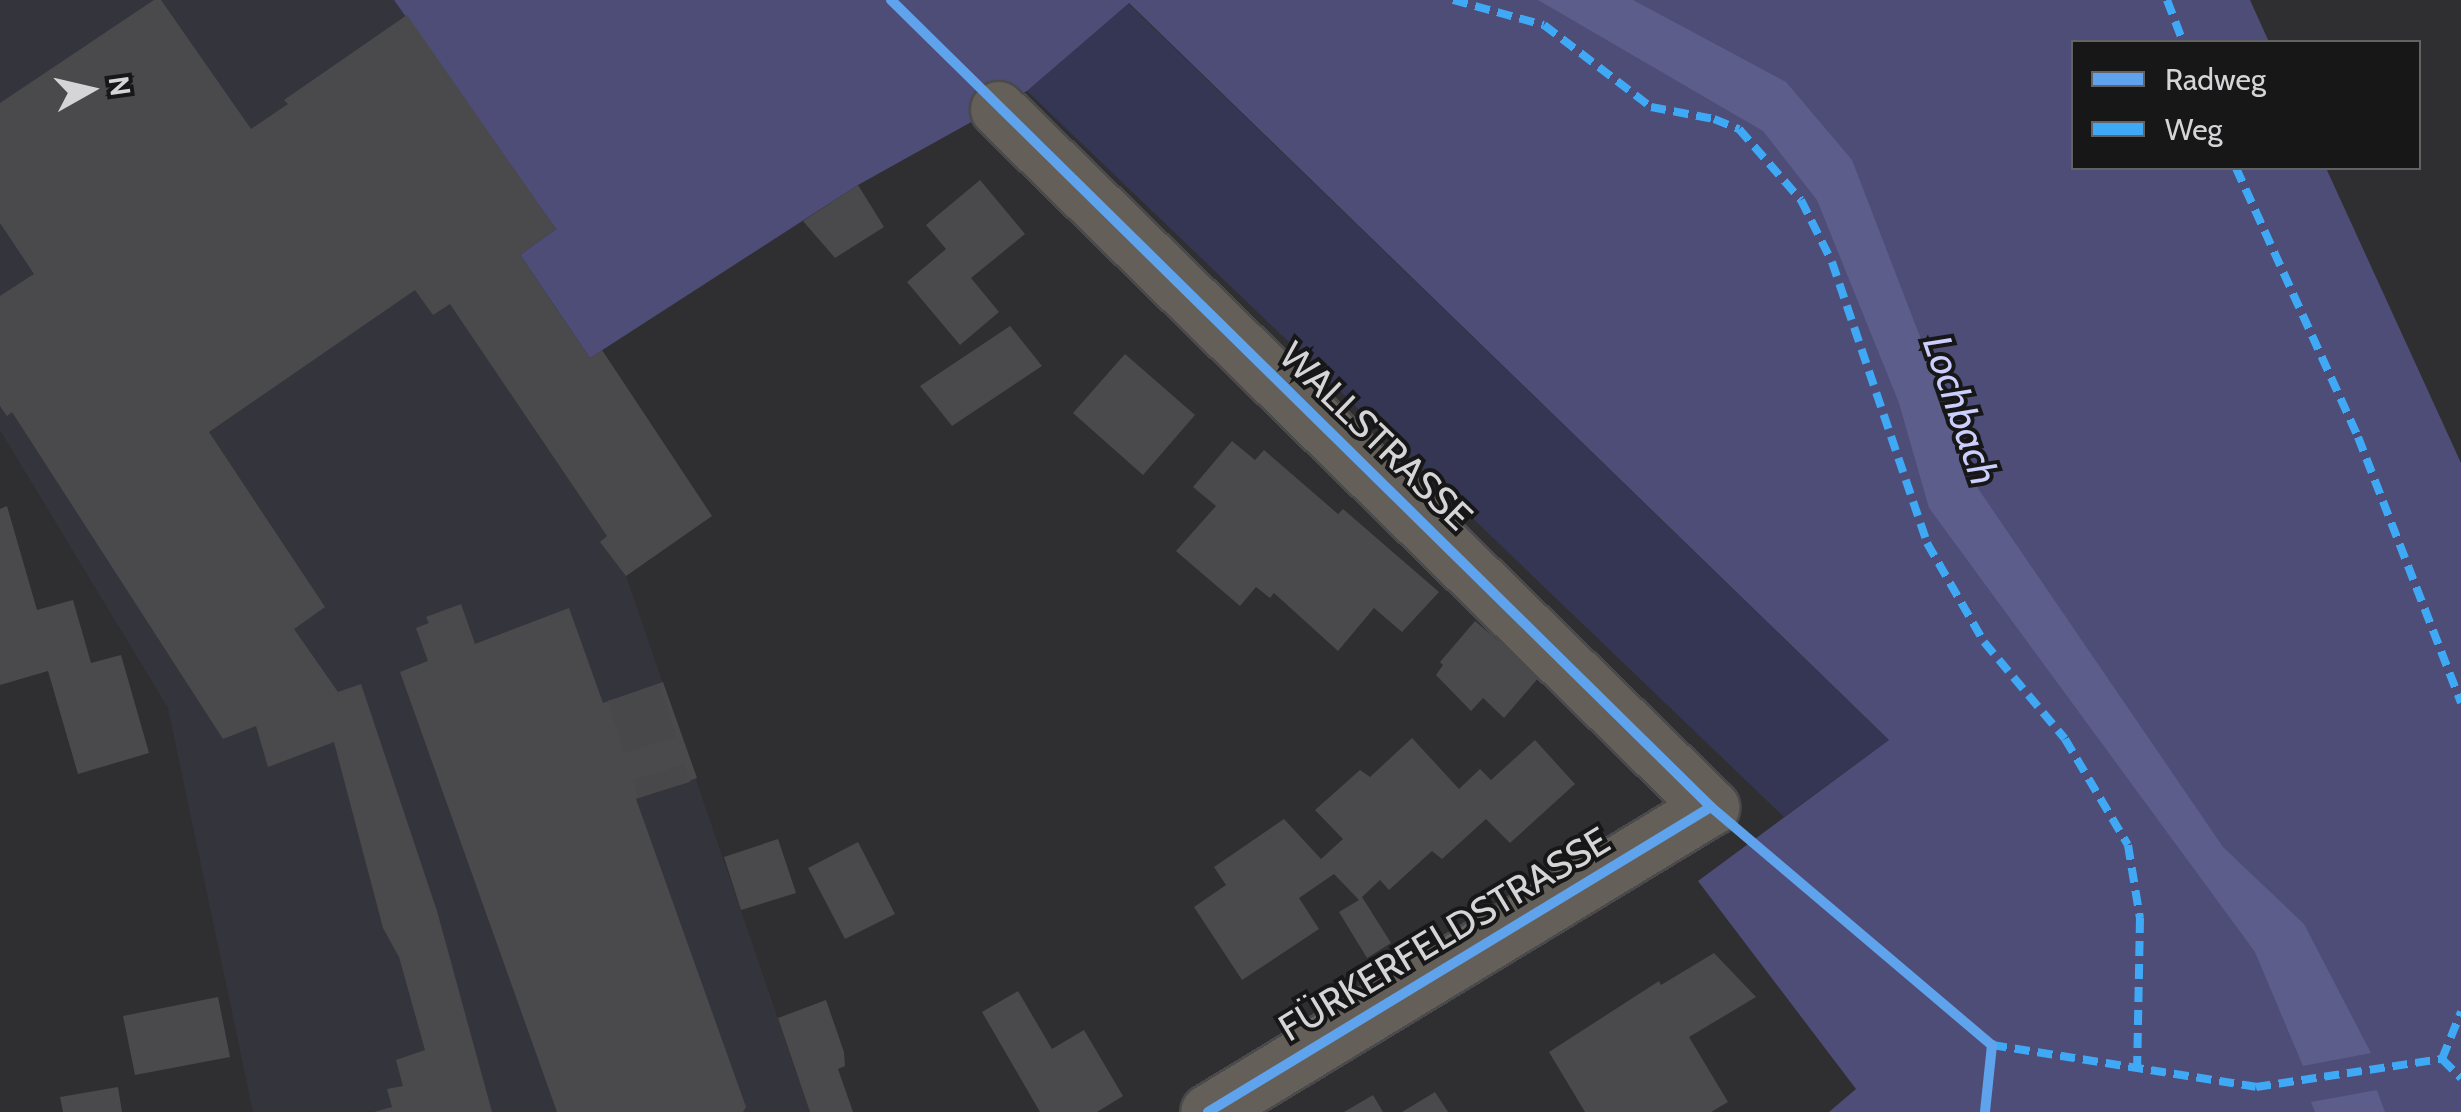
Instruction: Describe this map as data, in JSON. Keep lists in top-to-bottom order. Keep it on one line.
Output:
{"streets":{"street":["WALLSTRASSE","FÜRKERFELDSTRASSE"]},"crossings":[["WALLSTRASSE","FÜRKERFELDSTRASSE"]],"water":["Lochbach"],"legend":["Radweg","Weg"],"north":"right"}
